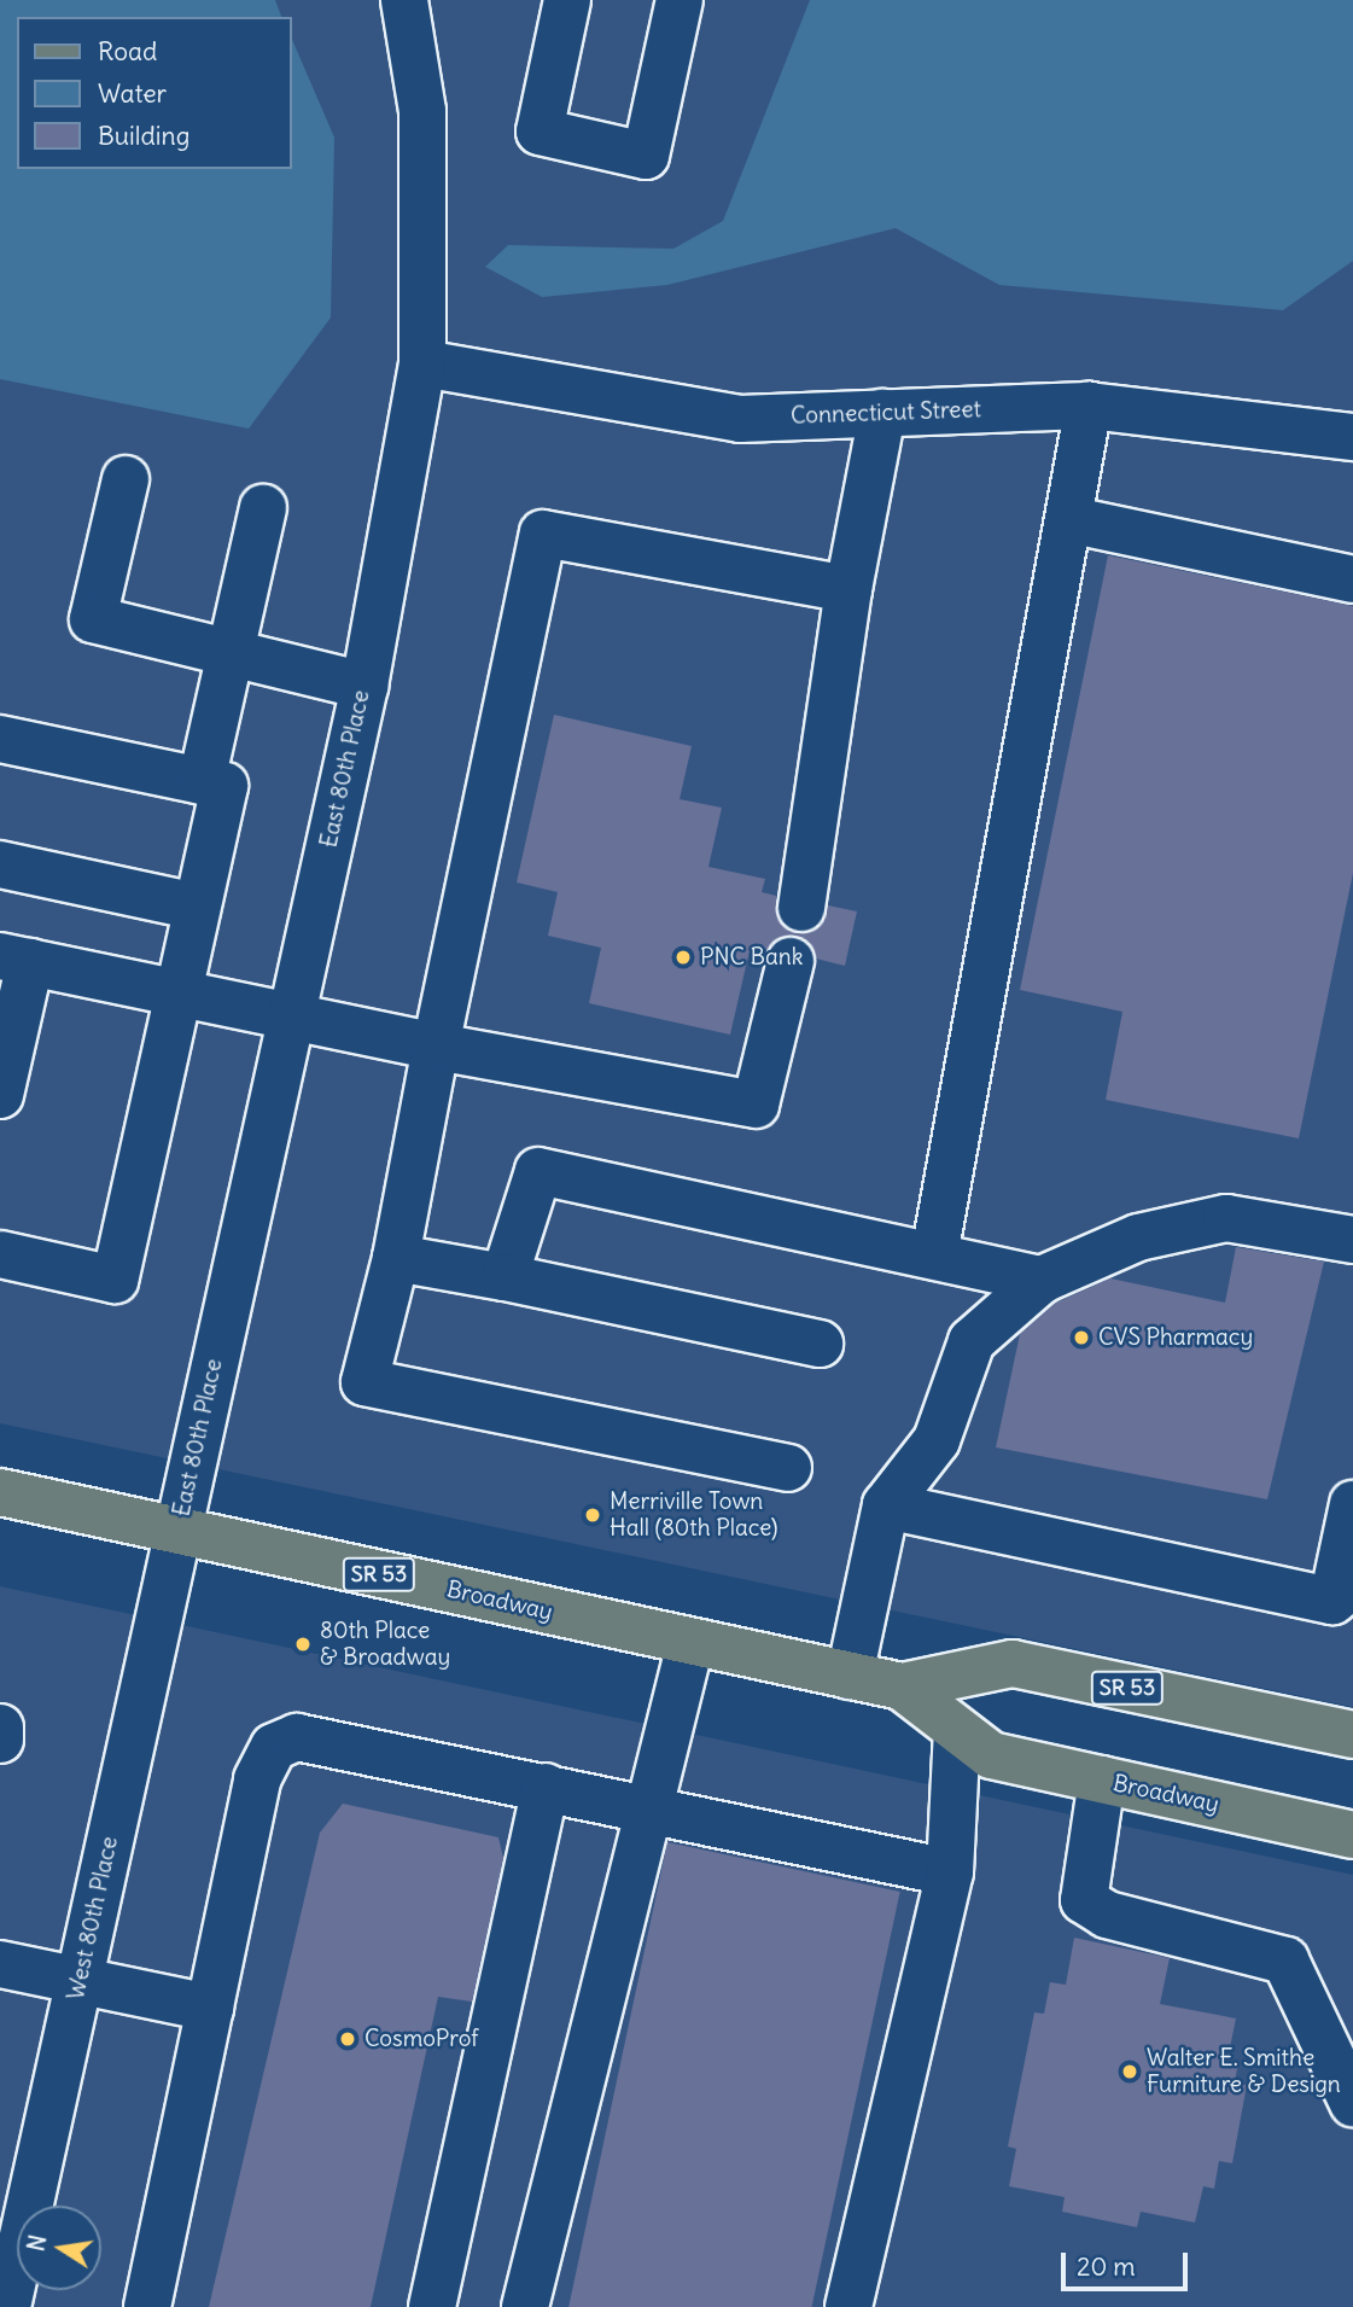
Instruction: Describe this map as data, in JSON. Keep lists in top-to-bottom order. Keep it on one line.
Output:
{"streets":{"main road":["SR 53","Broadway"],"street":["Connecticut Street","East 80th Place","West 80th Place"]},"crossings":[["Connecticut Street","East 80th Place"],["East 80th Place","Broadway"],["East 80th Place","West 80th Place"],["Broadway","West 80th Place"]],"places":["PNC Bank","CVS Pharmacy","Merriville Town Hall (80th Place)","80th Place & Broadway","CosmoProf","Walter E. Smithe Furniture & Design"],"legend":["Road","Water","Building"],"scale_bar":"20 m","north":"left"}
